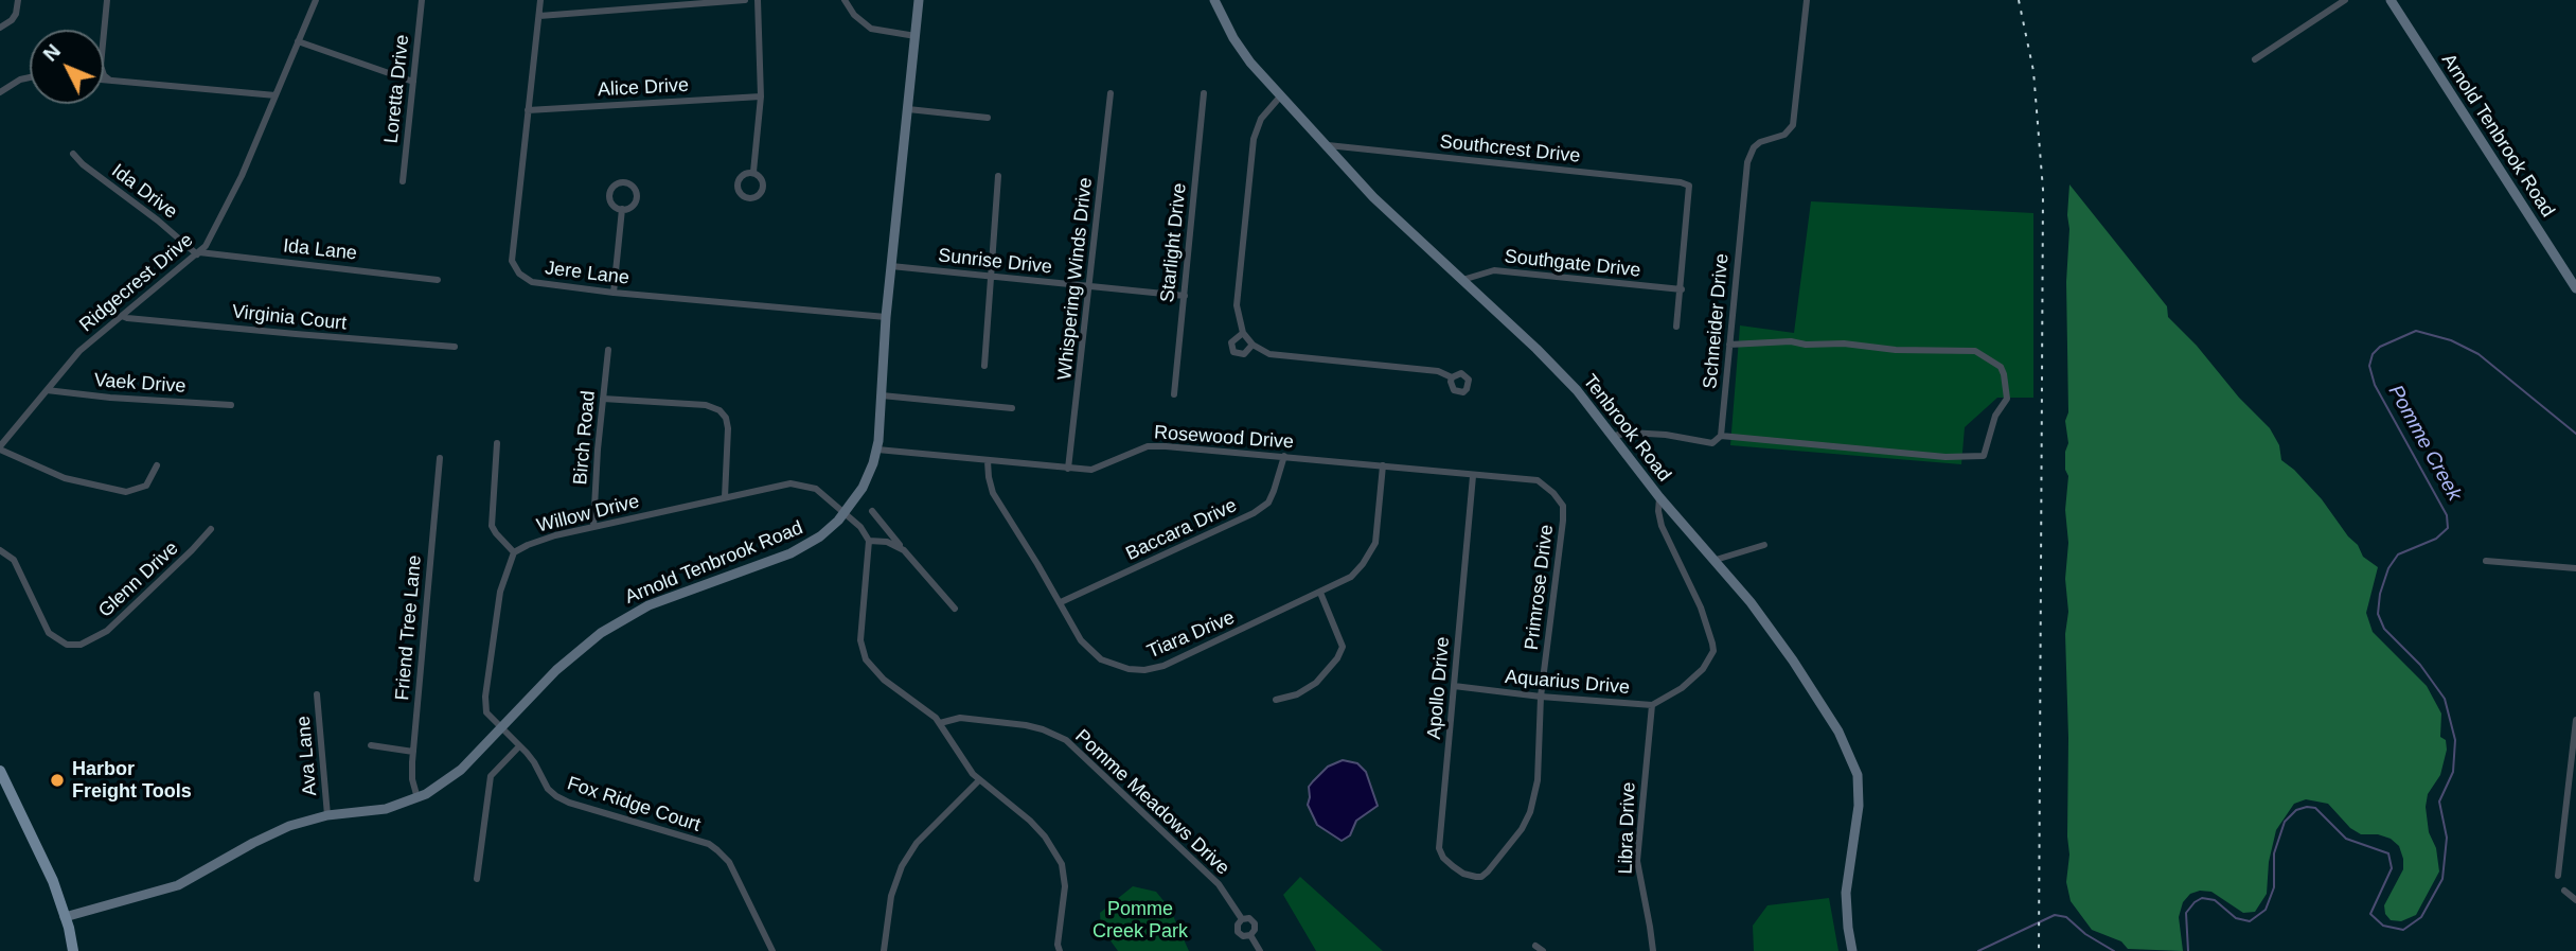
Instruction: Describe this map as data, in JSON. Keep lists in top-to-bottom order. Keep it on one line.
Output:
{"streets":{"street":["Alice Drive","Loretta Drive","Arnold Tenbrook Road","Southcrest Drive","Ida Drive","Starlight Drive","Ida Lane","Sunrise Drive","Southgate Drive","Jere Lane","Whispering Winds Drive","Ridgecrest Drive","Virginia Court","Schneider Drive","Vaek Drive","Tenbrook Road","Birch Road","Rosewood Drive","Willow Drive","Baccara Drive","Glenn Drive","Primrose Drive","Friend Tree Lane","Tiara Drive","Aquarius Drive","Apollo Drive","Ava Lane","Pomme Meadows Drive","Fox Ridge Court","Libra Drive"]},"crossings":[["Alice Drive","Jere Lane"],["Arnold Tenbrook Road","Sunrise Drive"],["Arnold Tenbrook Road","Jere Lane"],["Arnold Tenbrook Road","Rosewood Drive"],["Arnold Tenbrook Road","Willow Drive"],["Arnold Tenbrook Road","Friend Tree Lane"],["Arnold Tenbrook Road","Ava Lane"],["Arnold Tenbrook Road","Fox Ridge Court"],["Southcrest Drive","Southgate Drive"],["Southcrest Drive","Tenbrook Road"],["Ida Drive","Ida Lane"],["Ida Drive","Ridgecrest Drive"],["Starlight Drive","Sunrise Drive"],["Ida Lane","Ridgecrest Drive"],["Sunrise Drive","Whispering Winds Drive"],["Southgate Drive","Tenbrook Road"],["Whispering Winds Drive","Rosewood Drive"],["Ridgecrest Drive","Virginia Court"],["Ridgecrest Drive","Vaek Drive"],["Tenbrook Road","Aquarius Drive"],["Birch Road","Willow Drive"],["Rosewood Drive","Baccara Drive"],["Rosewood Drive","Primrose Drive"],["Rosewood Drive","Tiara Drive"],["Rosewood Drive","Apollo Drive"],["Baccara Drive","Tiara Drive"],["Primrose Drive","Aquarius Drive"],["Primrose Drive","Apollo Drive"],["Aquarius Drive","Apollo Drive"],["Aquarius Drive","Libra Drive"]],"water":["Pomme Creek"],"parks":["Pomme Creek Park"],"places":["Harbor Freight Tools"],"north":"top left"}
